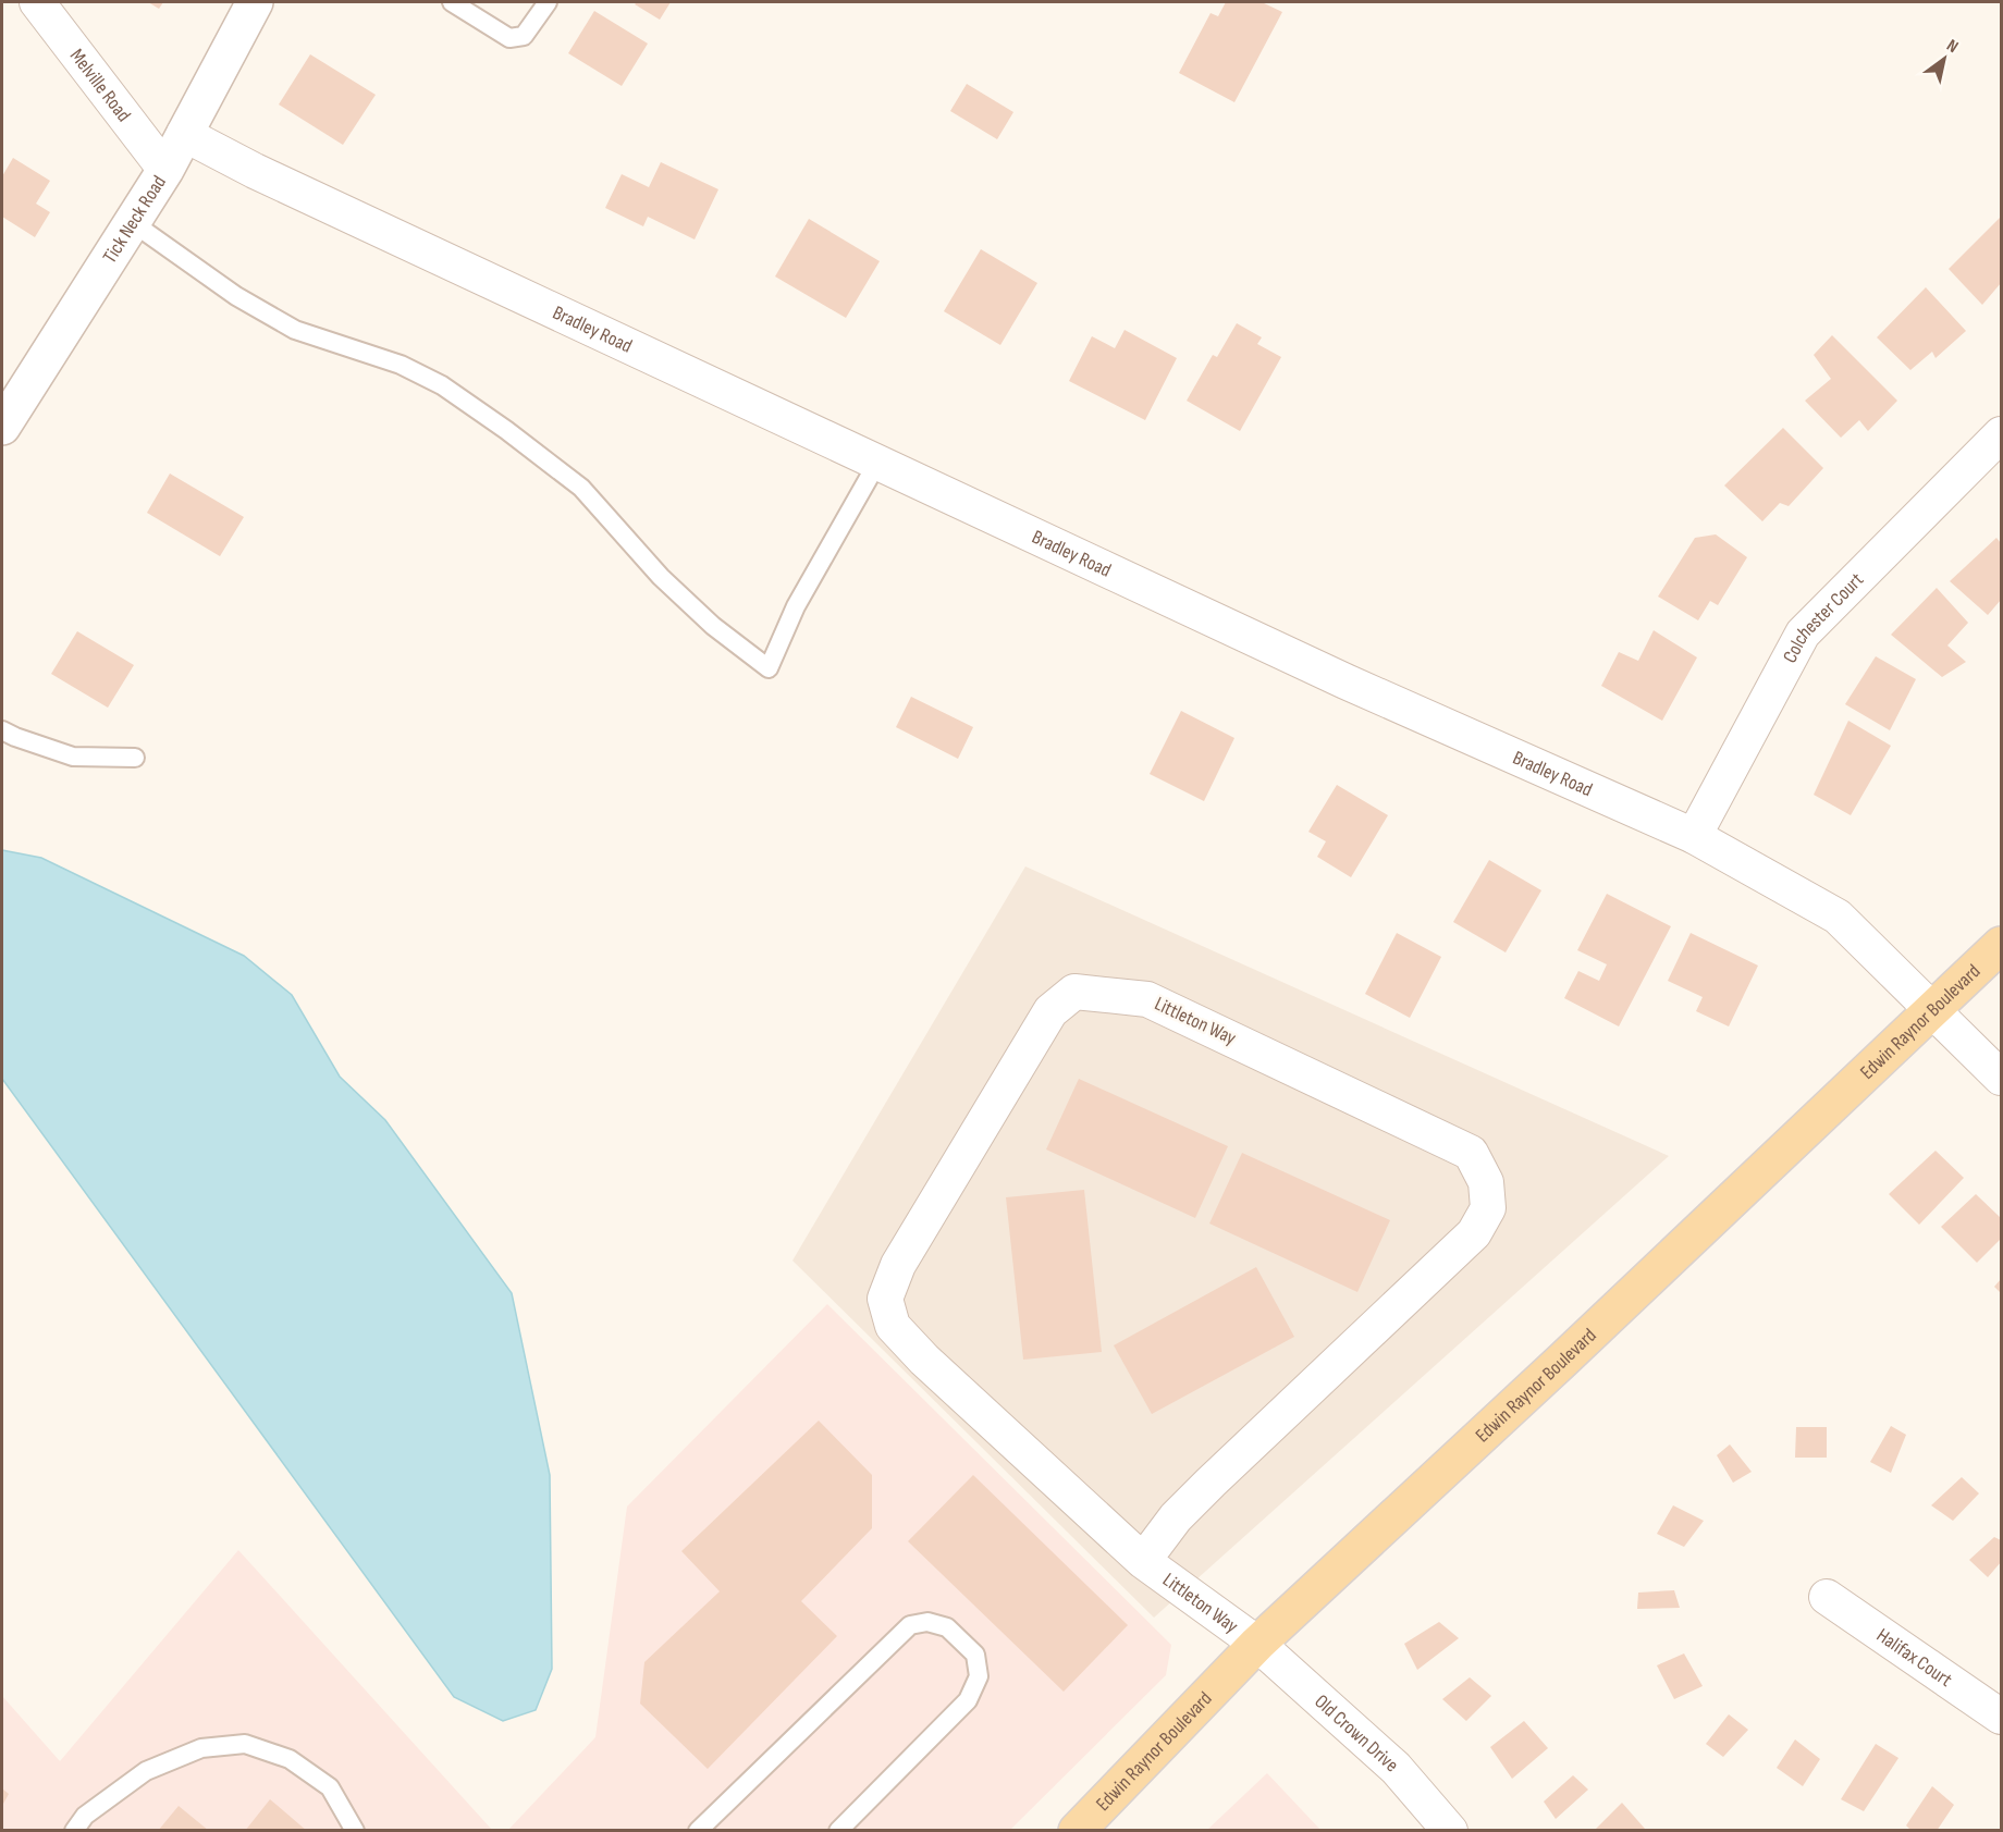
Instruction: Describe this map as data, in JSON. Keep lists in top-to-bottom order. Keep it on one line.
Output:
{"streets":{"main road":["Edwin Raynor Boulevard"],"street":["Melville Road","Tick Neck Road","Bradley Road","Colchester Court","Littleton Way","Halifax Court","Old Crown Drive"]},"crossings":[["Melville Road","Tick Neck Road"],["Tick Neck Road","Bradley Road"],["Bradley Road","Colchester Court"],["Bradley Road","Edwin Raynor Boulevard"],["Littleton Way","Edwin Raynor Boulevard"],["Littleton Way","Old Crown Drive"],["Edwin Raynor Boulevard","Old Crown Drive"]],"north":"top right"}
